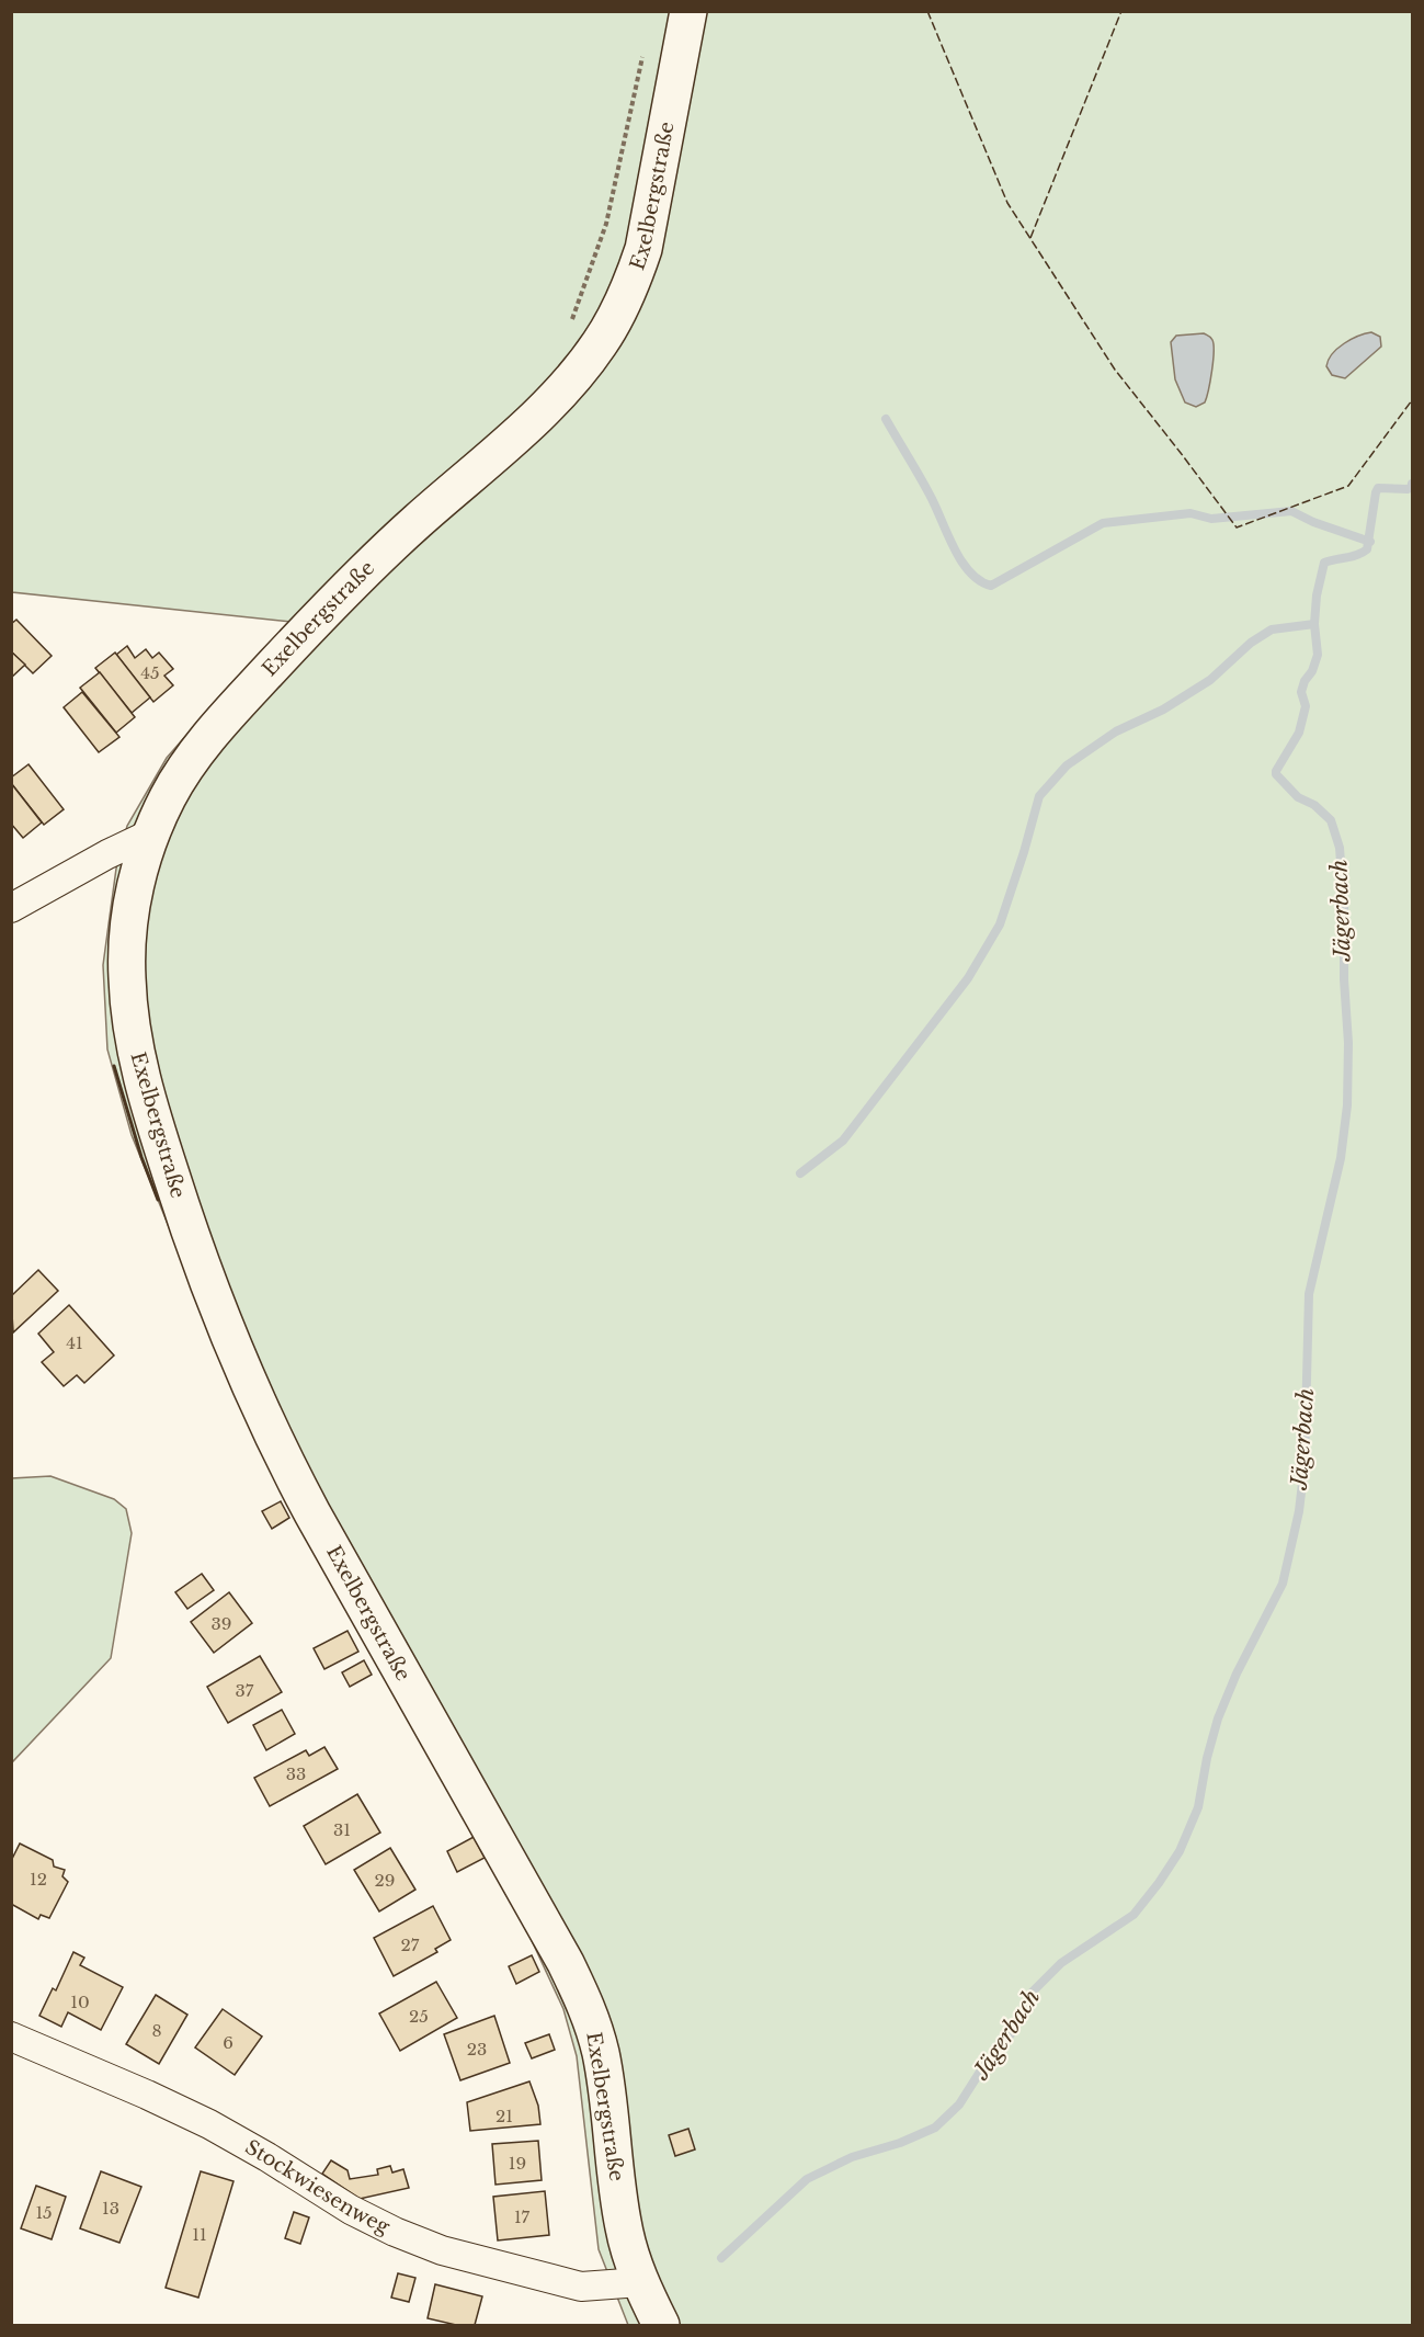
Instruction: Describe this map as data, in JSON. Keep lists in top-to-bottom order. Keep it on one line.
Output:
{"streets":{"main road":["Exelbergstraße"],"street":["Stockwiesenweg"]},"crossings":[["Exelbergstraße","Stockwiesenweg"]],"water":["Jägerbach"],"house_numbers":["45","41","39","37","33","31","12","29","27","10","25","8","6","23","21","19","13","15","17","11"]}
